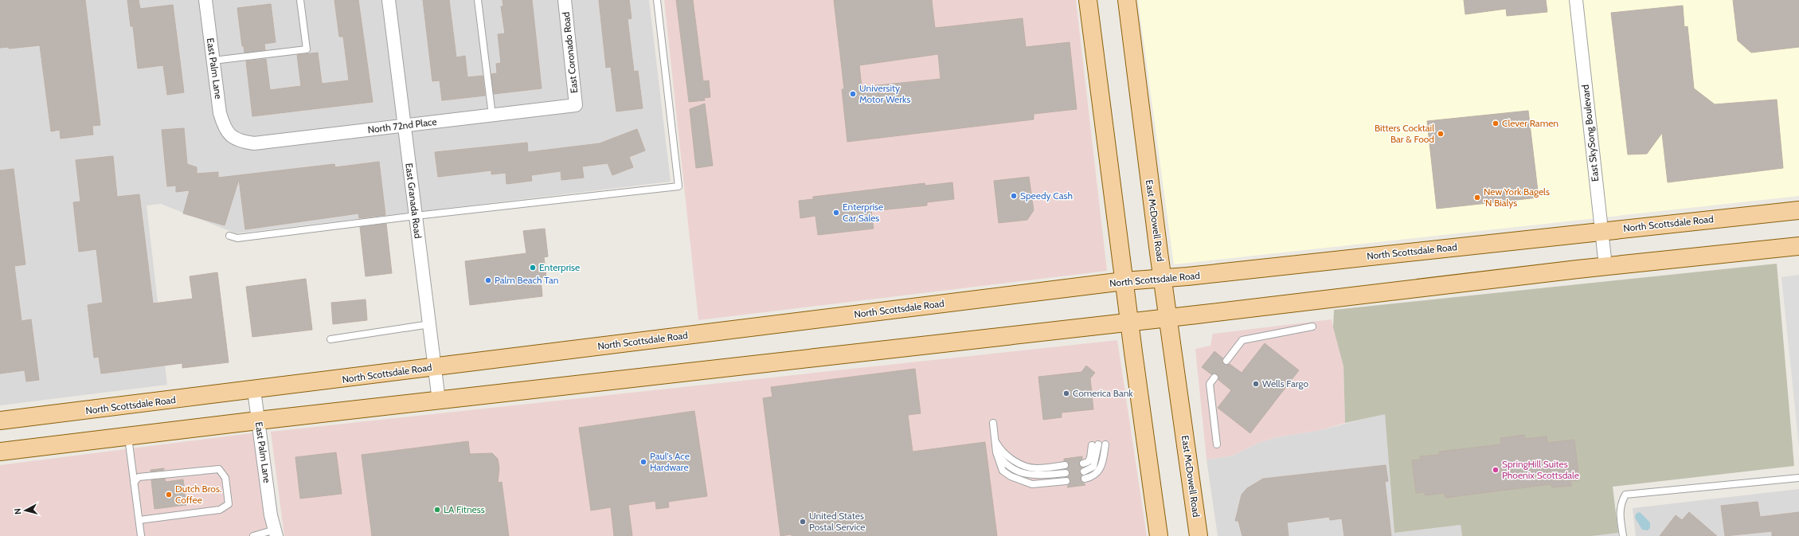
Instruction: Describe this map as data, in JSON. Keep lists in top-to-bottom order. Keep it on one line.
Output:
{"streets":{"main road":["East McDowell Road","North Scottsdale Road"],"street":["East Coronado Road","East Palm Lane","North 72nd Place","East SkySong Boulevard","East Granada Road"]},"crossings":[["East Coronado Road","North 72nd Place"],["East Palm Lane","North 72nd Place"],["East Palm Lane","North Scottsdale Road"],["North 72nd Place","East Granada Road"],["East SkySong Boulevard","North Scottsdale Road"],["East Granada Road","North Scottsdale Road"],["East McDowell Road","North Scottsdale Road"]],"places":["University Motor Werks","Clever Ramen","Bitters Cocktail Bar & Food","Speedy Cash","New York Bagels 'N Bialys","Enterprise Car Sales","Enterprise","Palm Beach Tan","Wells Fargo","Comerica Bank","Paul's Ace Hardware","SpringHill Suites Phoenix Scottsdale","Dutch Bros. Coffee","LA Fitness","United States Postal Service"],"north":"left"}
